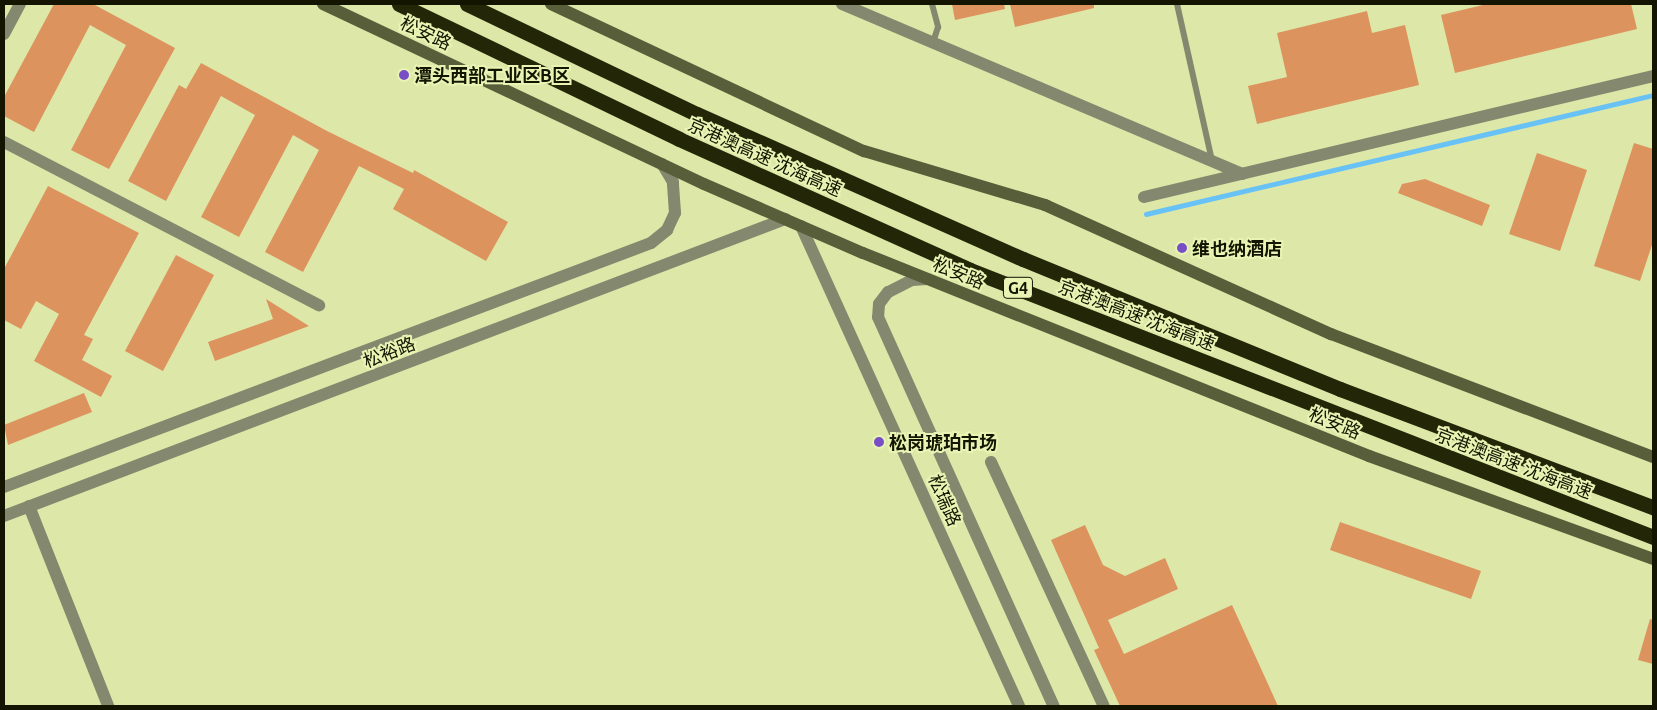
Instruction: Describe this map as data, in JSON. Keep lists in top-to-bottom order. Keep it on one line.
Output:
{"streets":{"highway":["京港澳高速 沈海高速","G4"],"main road":["松安路"],"street":["松裕路","松瑞路"]},"crossings":[["松安路","松裕路"],["松安路","松瑞路"]],"places":["潭头西部工业区B区","维也纳酒店","松岗琥珀市场"]}
